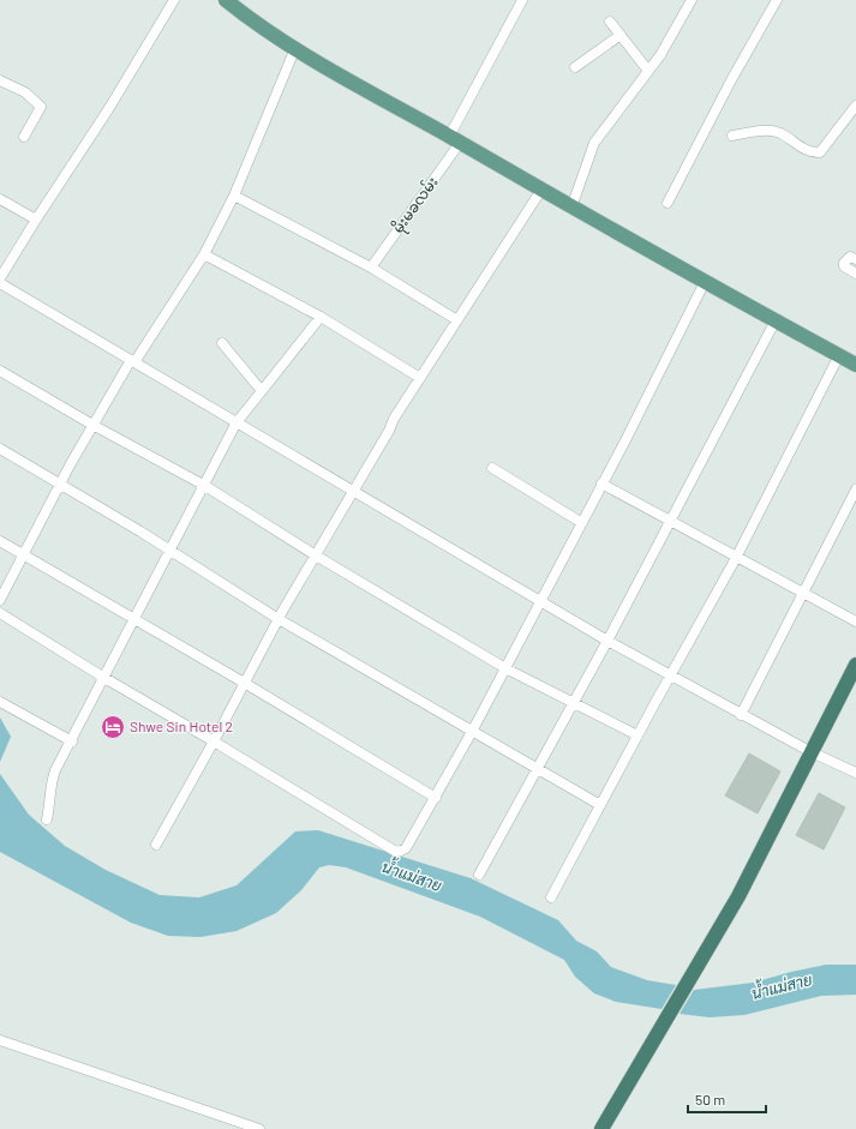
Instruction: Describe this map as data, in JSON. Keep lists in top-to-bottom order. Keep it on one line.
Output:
{"streets":{"street":["မိုးမခလမ်း"]},"water":["น้ำแม่สาย"],"places":{"hotel":["Shwe Sin Hotel 2"]},"scale_bar":"50 m"}
